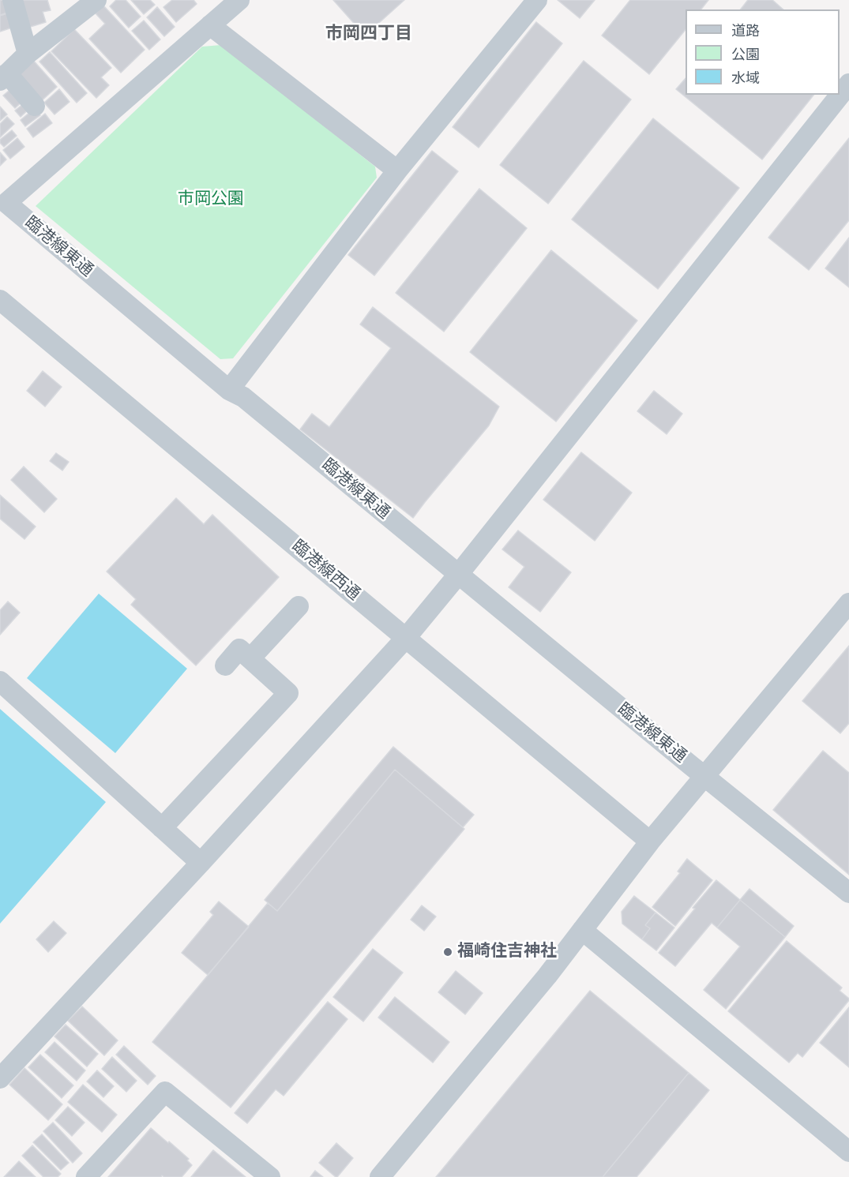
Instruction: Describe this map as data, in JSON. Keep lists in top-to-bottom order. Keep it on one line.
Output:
{"streets":{"street":["臨港線東通","臨港線西通"]},"districts":["市岡四丁目"],"parks":["市岡公園"],"places":["福崎住吉神社"],"legend":["道路","公園","水域"]}
